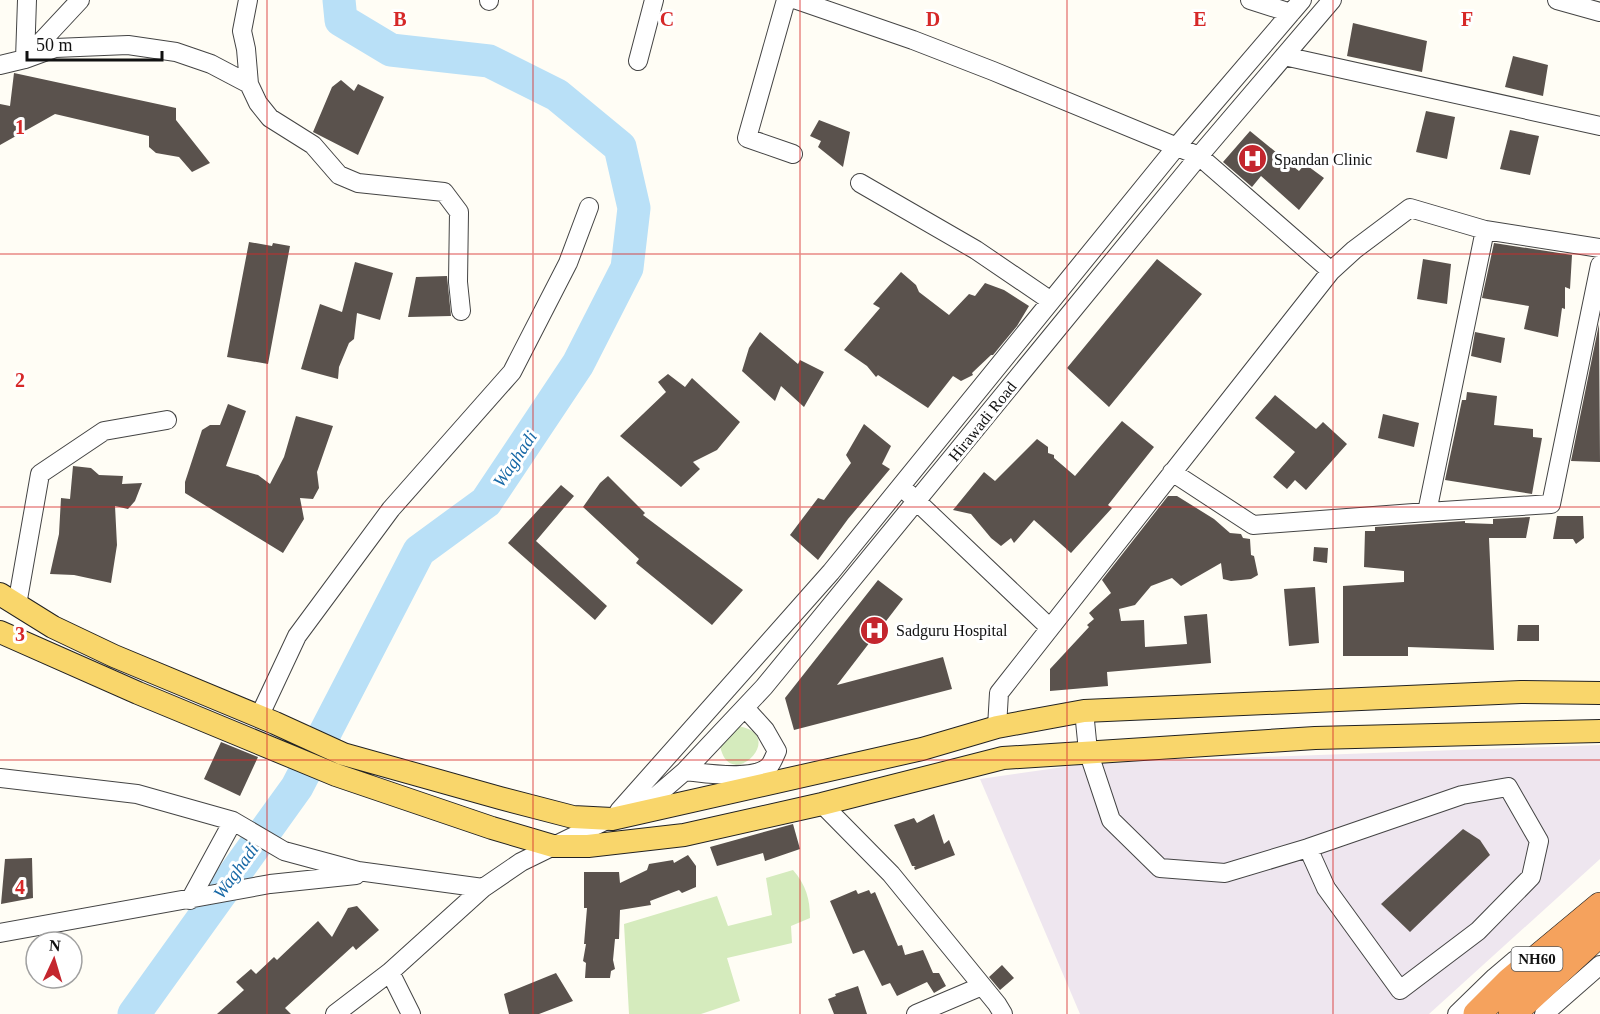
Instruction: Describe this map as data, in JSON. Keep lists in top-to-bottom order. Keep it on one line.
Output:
{"streets":{"highway":["NH60"],"street":["Hirawadi Road"]},"water":["Waghadi"],"places":{"hospital":["Spandan Clinic","Sadguru Hospital"]},"scale_bar":"50 m","north":"top","grid":{"columns":["B","C","D","E","F"],"rows":["1","2","3","4"]}}
